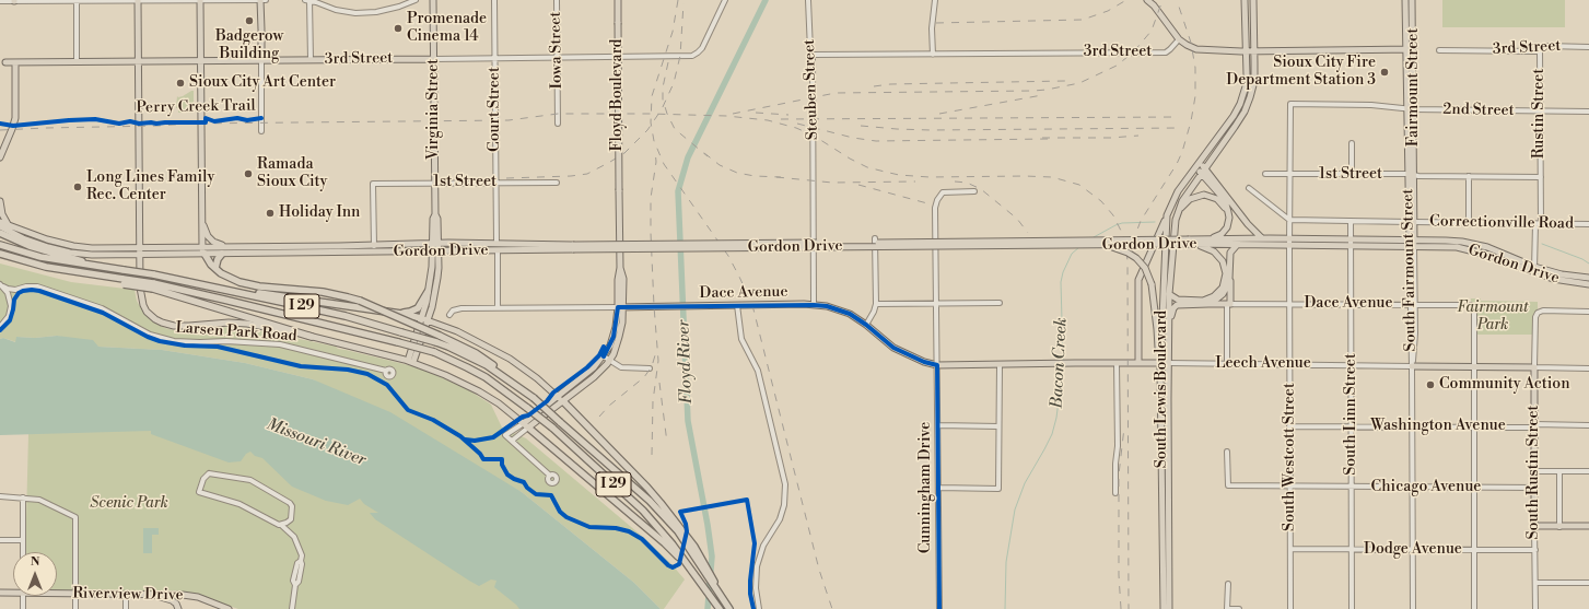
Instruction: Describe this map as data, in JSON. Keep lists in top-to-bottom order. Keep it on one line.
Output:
{"streets":{"highway":["I 29"],"main road":["3rd Street","Fairmount Street","Floyd Boulevard","Virginia Street","Gordon Drive","South Fairmount Street","Dace Avenue","Leech Avenue","South Lewis Boulevard","South Rustin Street","Riverview Drive"],"street":["Iowa Street","Steuben Street","Court Street","2nd Street","Rustin Street","1st Street","Correctionville Road","Larsen Park Road","South Linn Street","Washington Avenue","South Westcott Street","Cunningham Drive","Chicago Avenue","Dodge Avenue"],"cycle path":["Perry Creek Trail"]},"crossings":[["3rd Street","Iowa Street"],["3rd Street","Steuben Street"],["3rd Street","Virginia Street"],["3rd Street","Court Street"],["3rd Street","Rustin Street"],["Fairmount Street","2nd Street"],["Fairmount Street","1st Street"],["Fairmount Street","South Fairmount Street"],["Steuben Street","Dace Avenue"],["Floyd Boulevard","Dace Avenue"],["Virginia Street","1st Street"],["Virginia Street","Gordon Drive"],["Court Street","1st Street"],["Court Street","Gordon Drive"],["2nd Street","Rustin Street"],["2nd Street","South Westcott Street"],["Rustin Street","1st Street"],["1st Street","Gordon Drive"],["1st Street","South Fairmount Street"],["1st Street","South Westcott Street"],["Correctionville Road","South Fairmount Street"],["Correctionville Road","South Linn Street"],["Correctionville Road","South Westcott Street"],["Gordon Drive","South Fairmount Street"],["Gordon Drive","South Linn Street"],["Gordon Drive","South Westcott Street"],["South Fairmount Street","Dace Avenue"],["South Fairmount Street","Leech Avenue"],["South Fairmount Street","Washington Avenue"],["South Fairmount Street","Chicago Avenue"],["South Fairmount Street","Dodge Avenue"],["Dace Avenue","Leech Avenue"],["Dace Avenue","South Linn Street"],["Dace Avenue","South Westcott Street"],["Dace Avenue","Cunningham Drive"],["Leech Avenue","South Lewis Boulevard"],["Leech Avenue","South Linn Street"],["Leech Avenue","South Westcott Street"],["Leech Avenue","South Rustin Street"],["Leech Avenue","Cunningham Drive"],["South Linn Street","Washington Avenue"],["South Linn Street","Chicago Avenue"],["South Linn Street","Dodge Avenue"],["Washington Avenue","South Westcott Street"],["Washington Avenue","South Rustin Street"],["South Westcott Street","Chicago Avenue"],["South Westcott Street","Dodge Avenue"],["South Rustin Street","Chicago Avenue"],["South Rustin Street","Dodge Avenue"]],"water":["Floyd River","Bacon Creek","Missouri River"],"parks":["Fairmount Park","Scenic Park"],"places":["Badgerow Building","Promenade Cinema 14","Sioux City Fire Department Station 3","Sioux City Art Center","Ramada Sioux City","Long Lines Family Rec. Center","Holiday Inn","Community Action"],"north":"top"}
